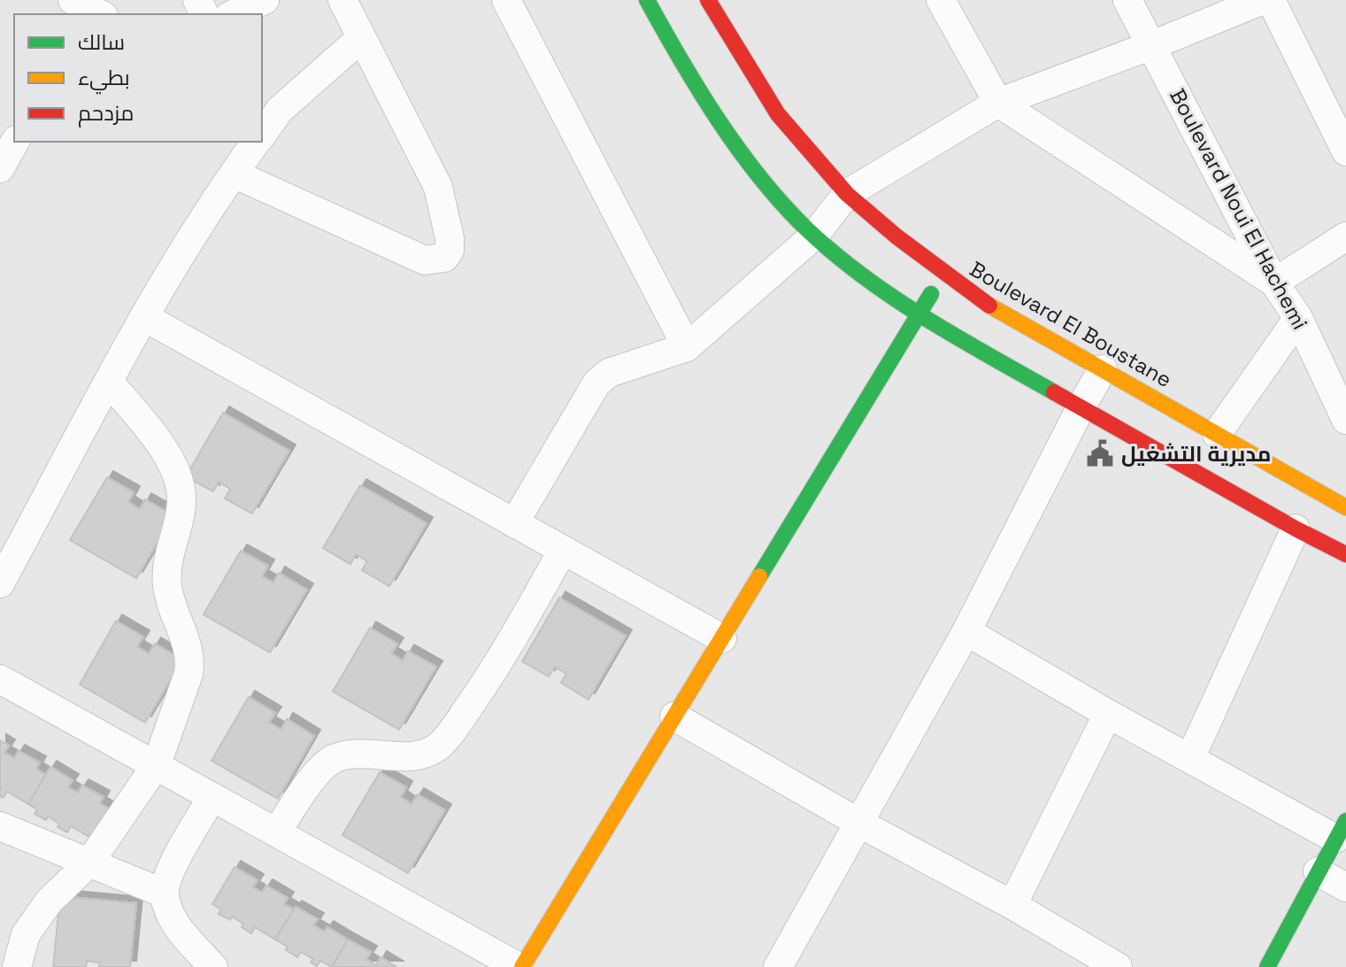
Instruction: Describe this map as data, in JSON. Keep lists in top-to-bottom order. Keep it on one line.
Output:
{"streets":{"main road":["Boulevard El Boustane"],"street":["Boulevard Noui El Hachemi"]},"places":{"public building":["مديرية التشغيل"]},"legend":["سالك","بطيء","مزدحم"]}
